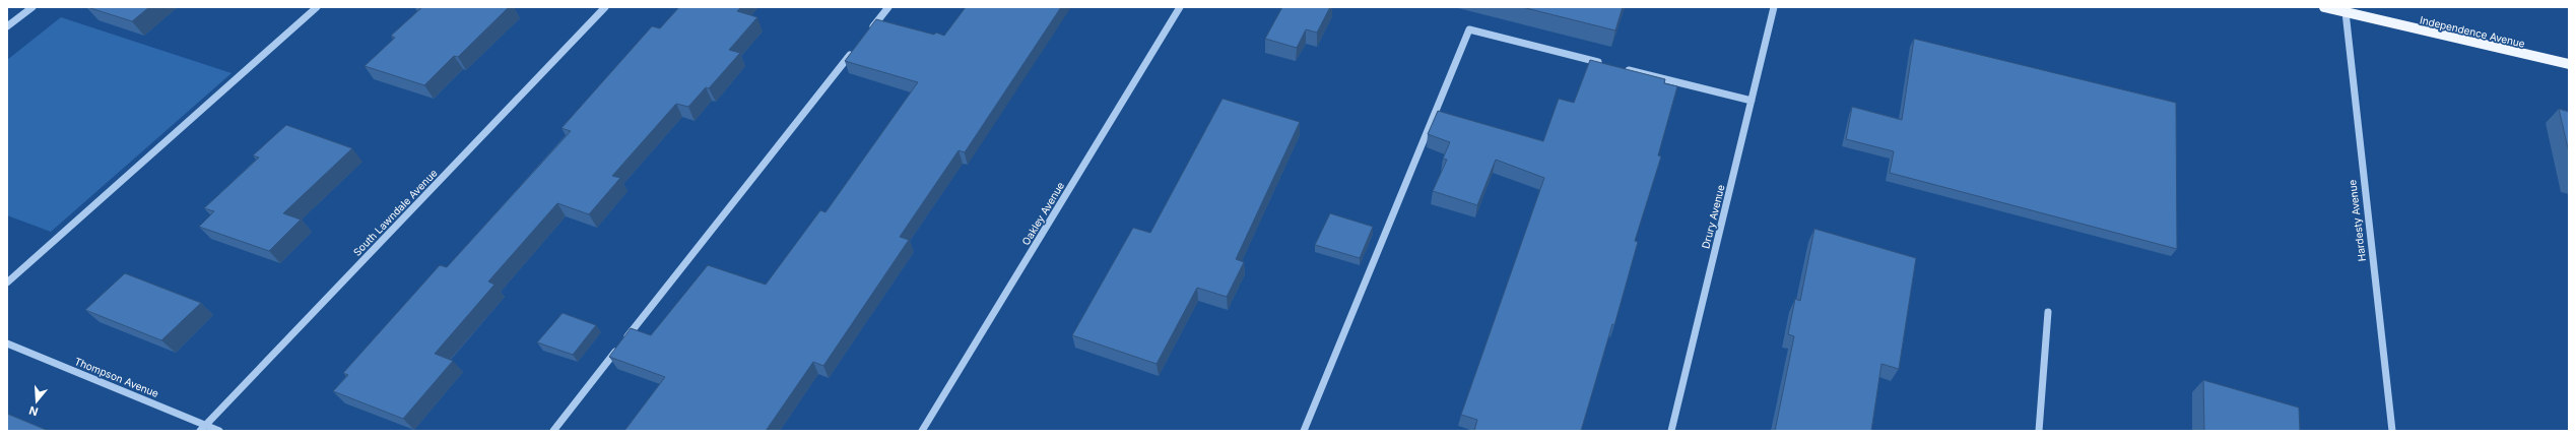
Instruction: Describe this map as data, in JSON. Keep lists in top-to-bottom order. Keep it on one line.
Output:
{"streets":{"main road":["Independence Avenue"],"street":["South Lawndale Avenue","Oakley Avenue","Drury Avenue","Hardesty Avenue","Thompson Avenue"]},"crossings":[["Independence Avenue","Hardesty Avenue"],["South Lawndale Avenue","Thompson Avenue"]],"north":"bottom"}
